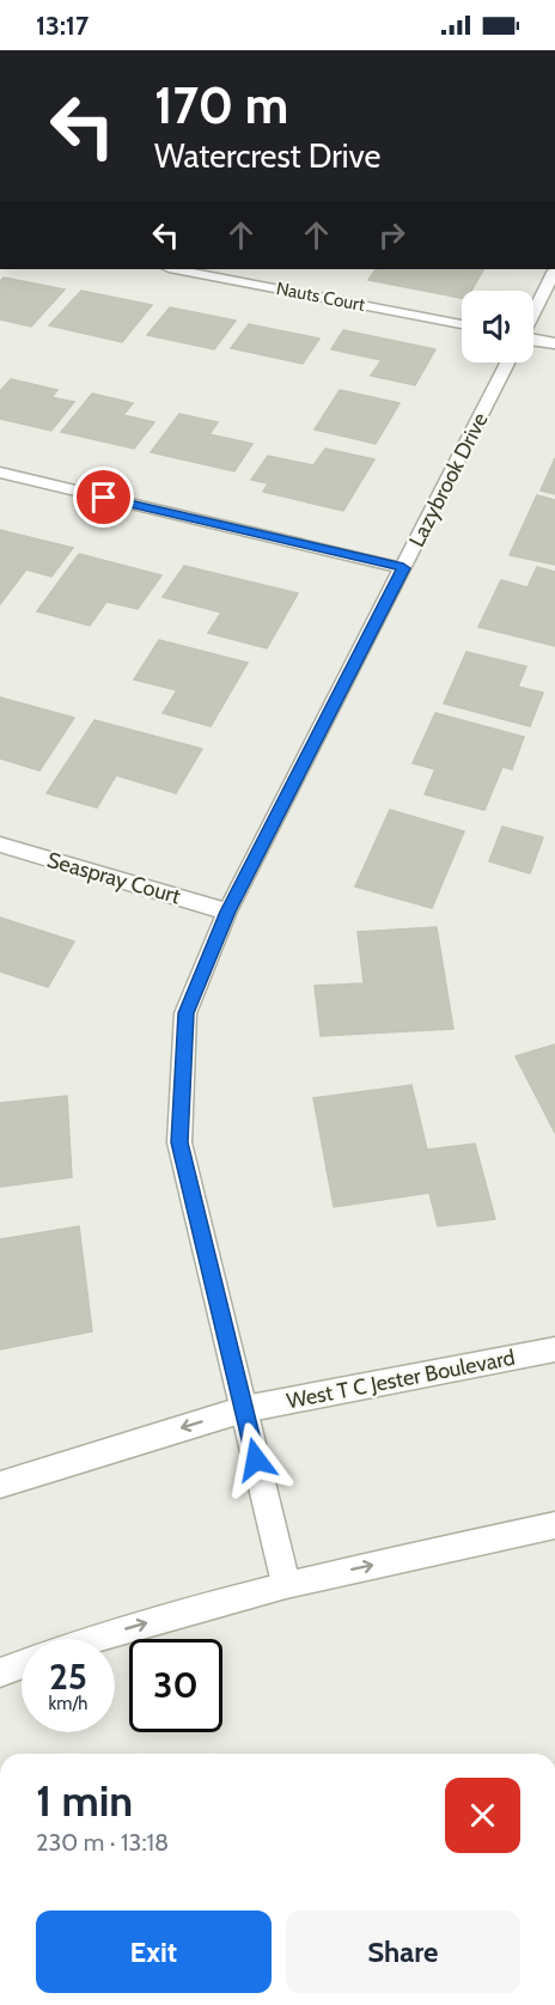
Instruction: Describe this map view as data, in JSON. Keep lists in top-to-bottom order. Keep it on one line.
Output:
{"streets":{"street":["Nauts Court","Lazybrook Drive","Seaspray Court","West T C Jester Boulevard"]},"crossings":[["Lazybrook Drive","Seaspray Court"],["Lazybrook Drive","West T C Jester Boulevard"]],"page":{"status":"13:17","turn":["170 m","Watercrest Drive"],"speed":"25 km/h","limit":"30","heading":["1 min","230 m · 13:18"],"buttons":["Exit","Share"]}}
